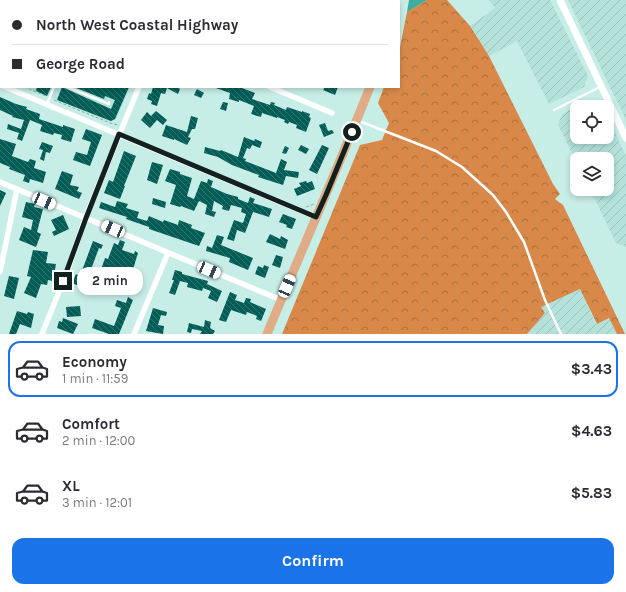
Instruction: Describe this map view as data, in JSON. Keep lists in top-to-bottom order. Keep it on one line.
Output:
{"page":{"banner":["North West Coastal Highway","George Road"],"bubble":"2 min","list":[{"name":"Economy","note":"1 min · 11:59","value":"$3.43"},{"name":"Comfort","note":"2 min · 12:00","value":"$4.63"},{"name":"XL","note":"3 min · 12:01","value":"$5.83"}],"buttons":"Confirm"}}
